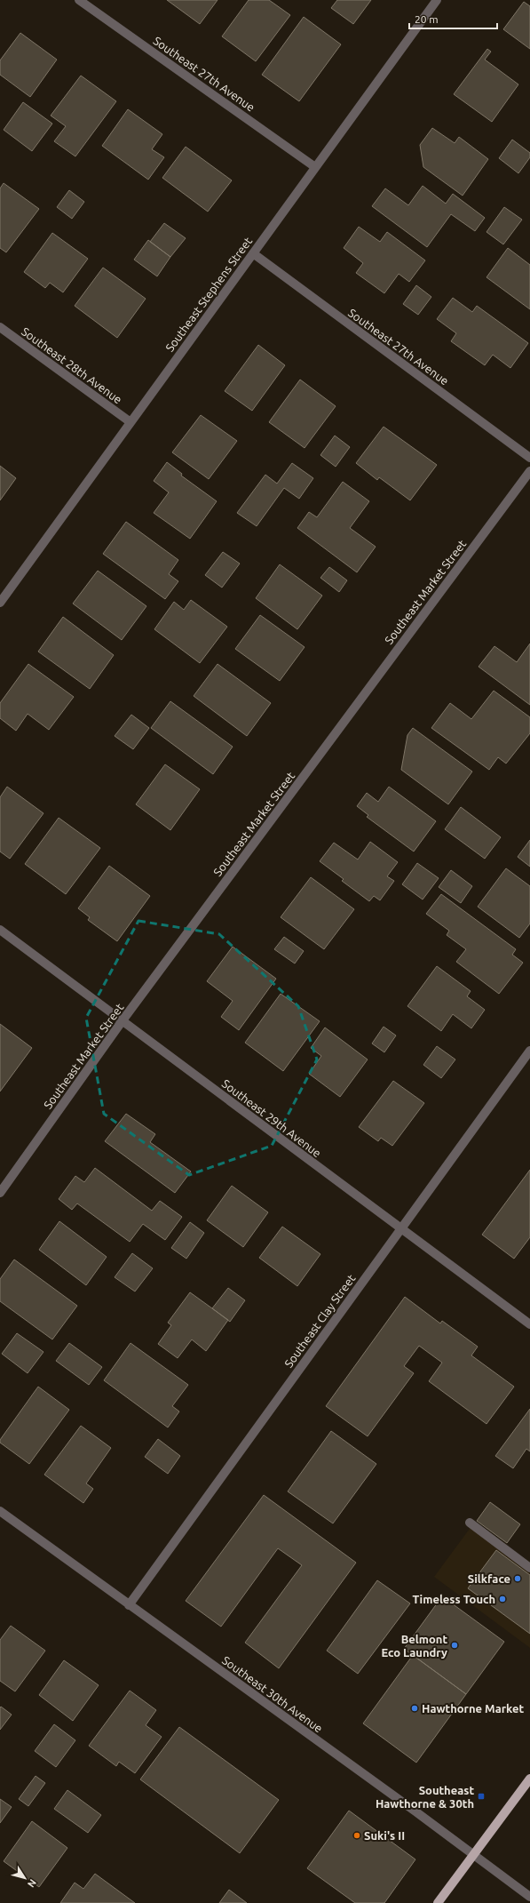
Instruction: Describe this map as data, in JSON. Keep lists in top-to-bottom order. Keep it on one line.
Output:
{"streets":{"street":["Southeast 27th Avenue","Southeast Stephens Street","Southeast 28th Avenue","Southeast Market Street","Southeast 29th Avenue","Southeast Clay Street","Southeast 30th Avenue"]},"crossings":[["Southeast 27th Avenue","Southeast Stephens Street"],["Southeast Stephens Street","Southeast 28th Avenue"],["Southeast Market Street","Southeast 29th Avenue"],["Southeast 29th Avenue","Southeast Clay Street"],["Southeast Clay Street","Southeast 30th Avenue"]],"places":{"other":["Silkface","Timeless Touch","Belmont Eco Laundry","Hawthorne Market","Suki's II"],"transit":["Southeast Hawthorne & 30th"]},"scale_bar":"20 m","north":"bottom right"}
